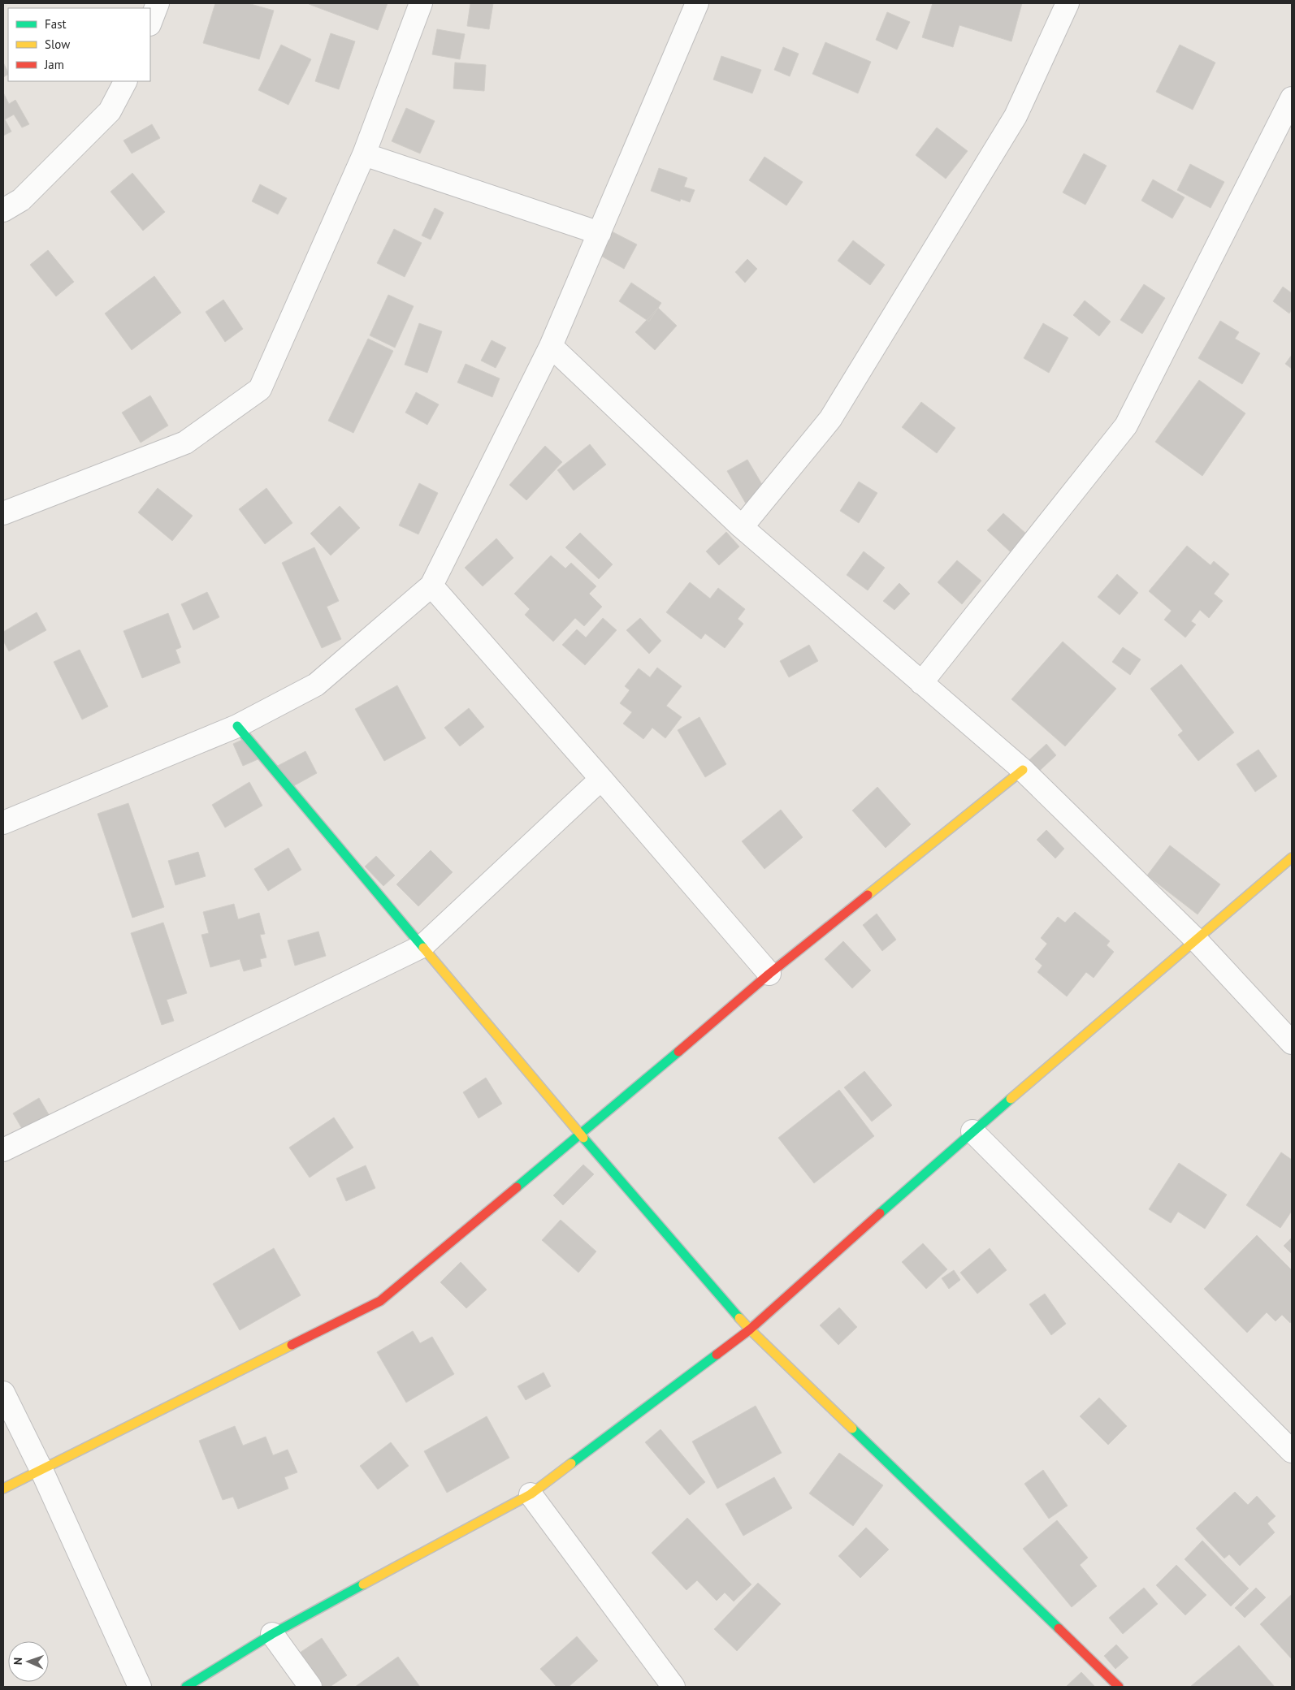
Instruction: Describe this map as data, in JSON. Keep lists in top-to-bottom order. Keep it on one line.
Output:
{"legend":["Fast","Slow","Jam"],"north":"left"}
